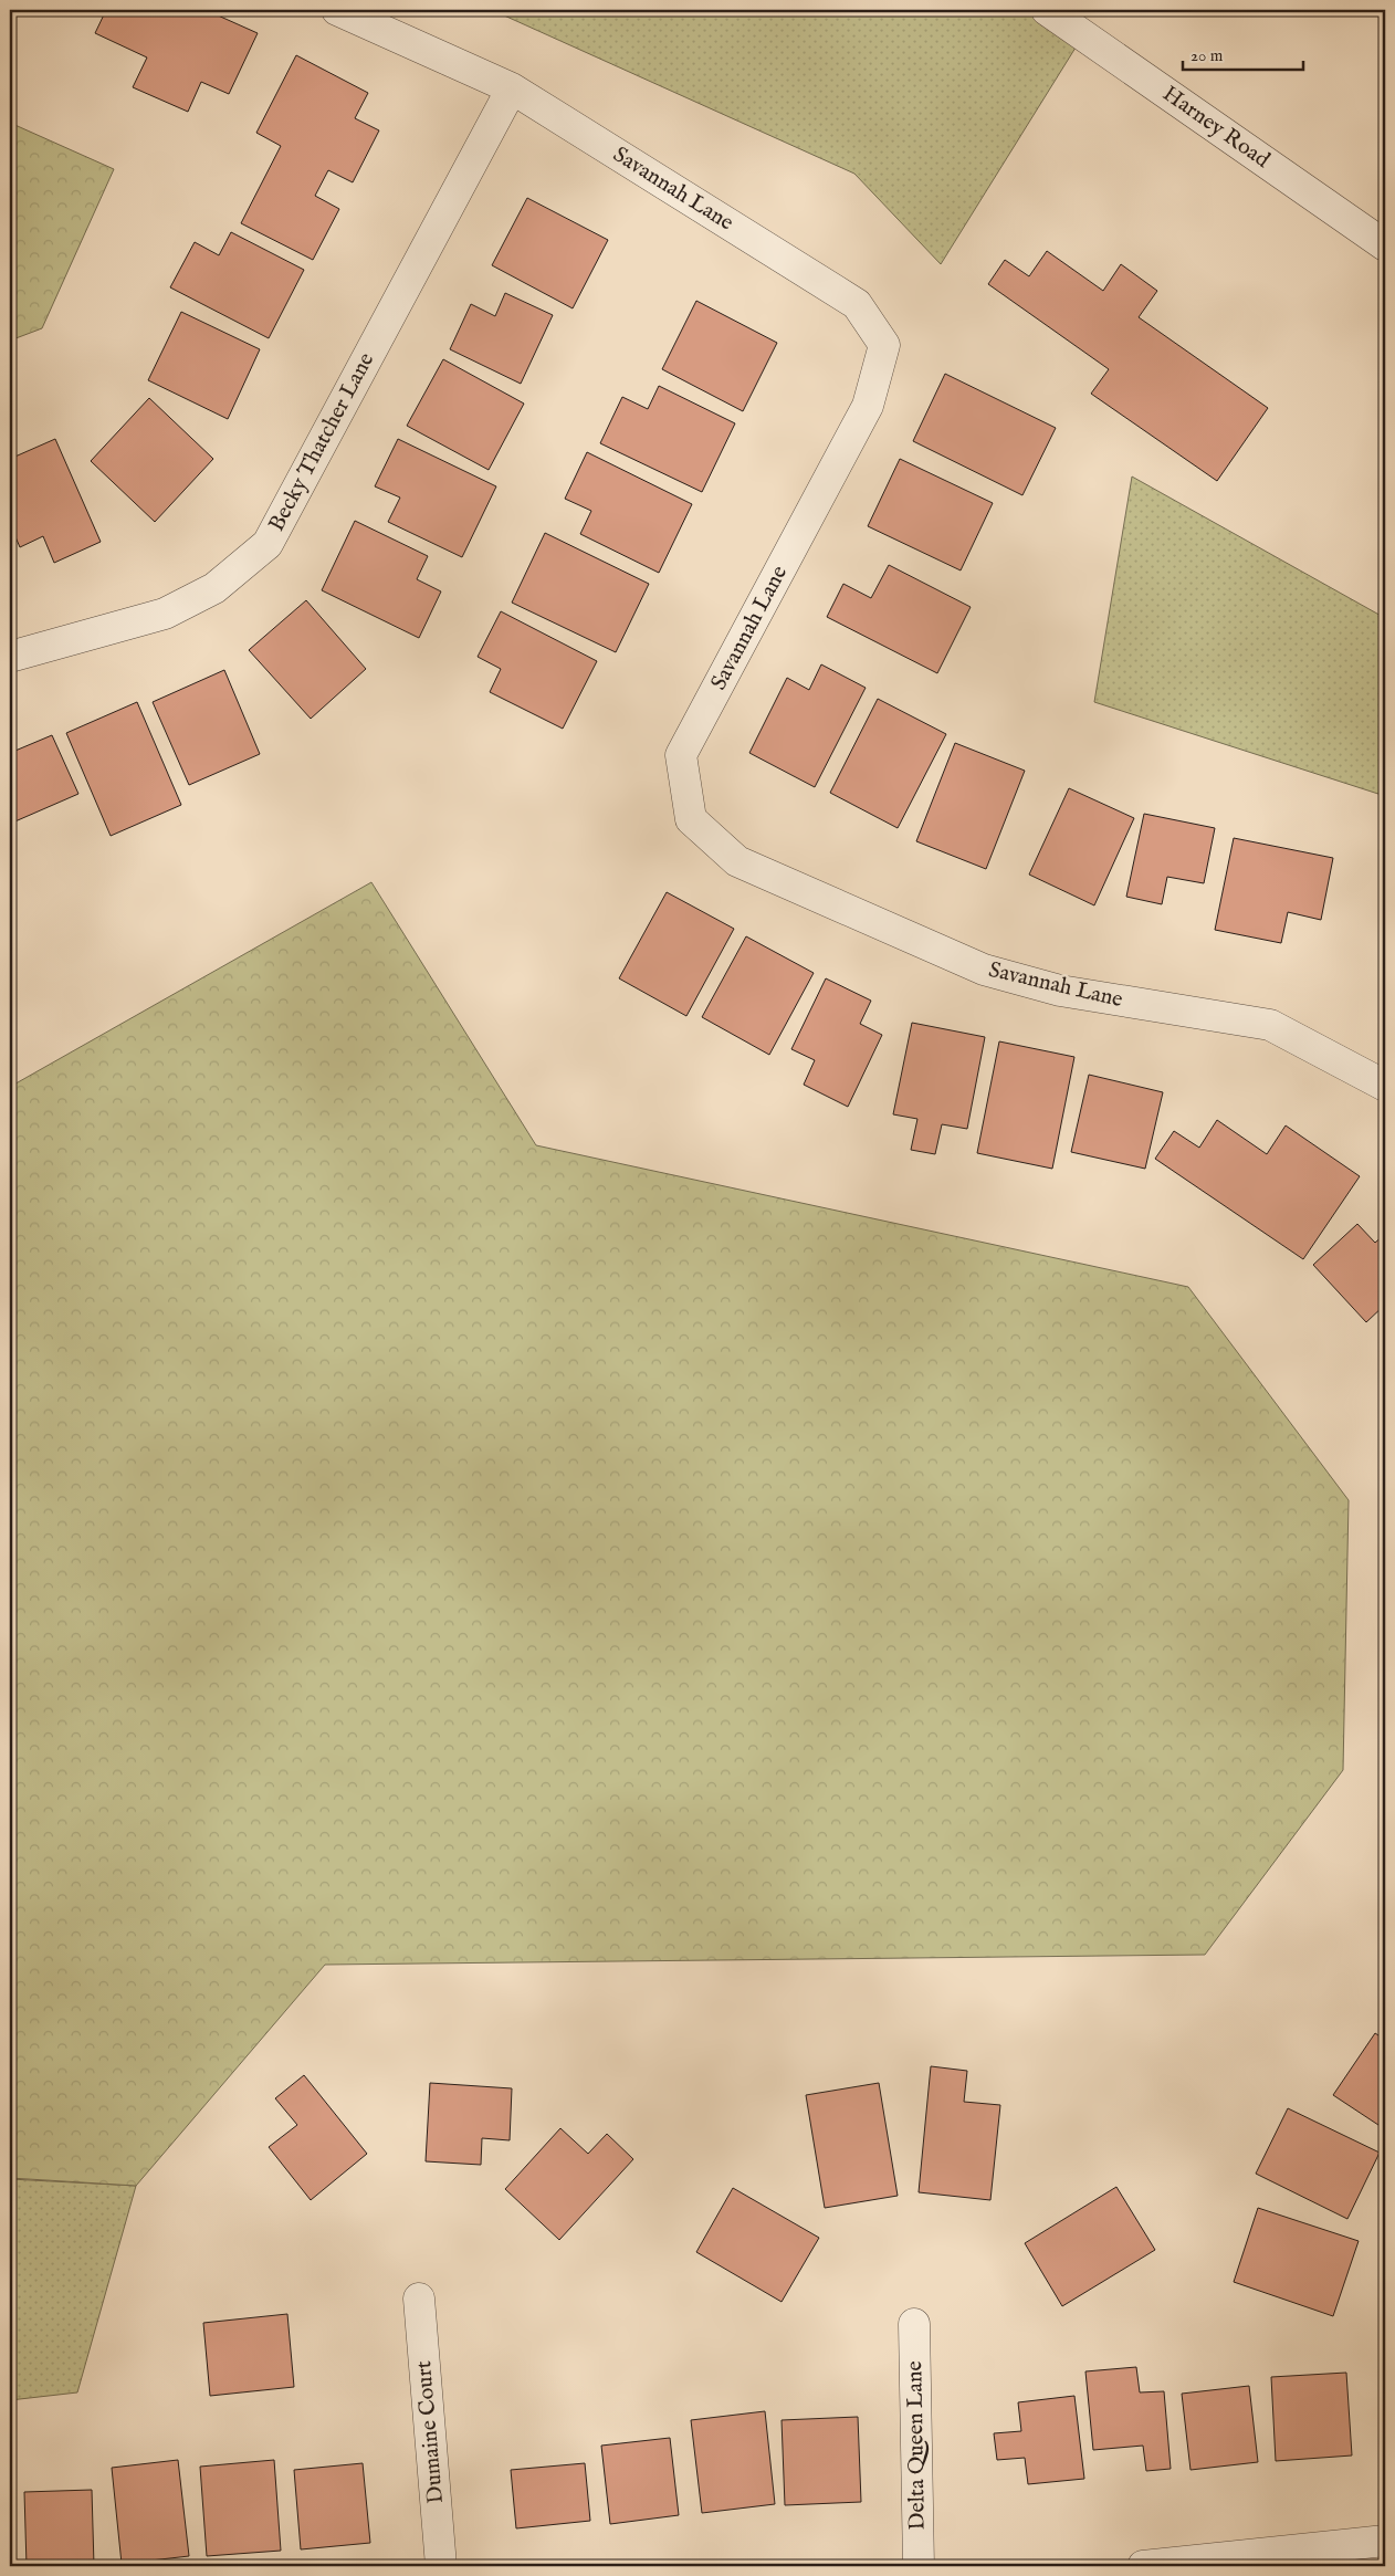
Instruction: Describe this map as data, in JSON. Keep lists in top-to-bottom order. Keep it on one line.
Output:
{"streets":{"street":["Harney Road","Savannah Lane","Becky Thatcher Lane","Dumaine Court","Delta Queen Lane"]},"crossings":[["Savannah Lane","Becky Thatcher Lane"]],"scale_bar":"20 m"}
